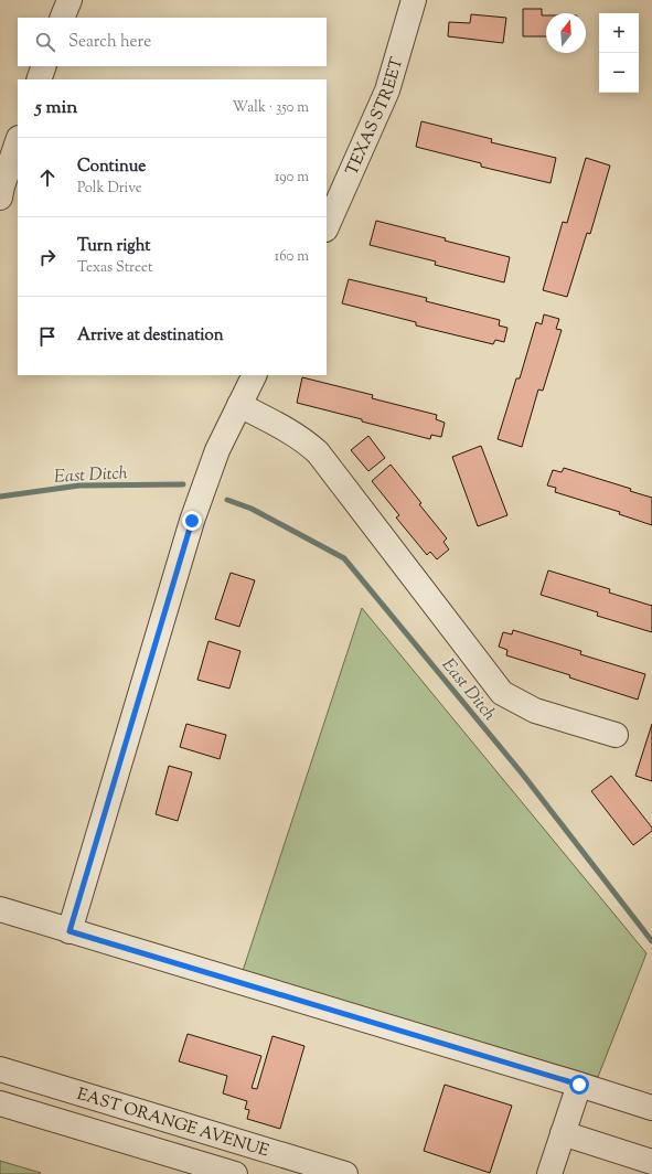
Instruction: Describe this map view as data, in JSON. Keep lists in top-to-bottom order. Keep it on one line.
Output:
{"streets":{"street":["TEXAS STREET","EAST ORANGE AVENUE"]},"water":["East Ditch"],"north":"top","page":{"map_buttons":["+","−"],"search":"Search here","heading":["5 min","Walk · 350 m"],"list":[["Continue","Polk Drive","190 m"],["Turn right","Texas Street","160 m"],"Arrive at destination"]}}
